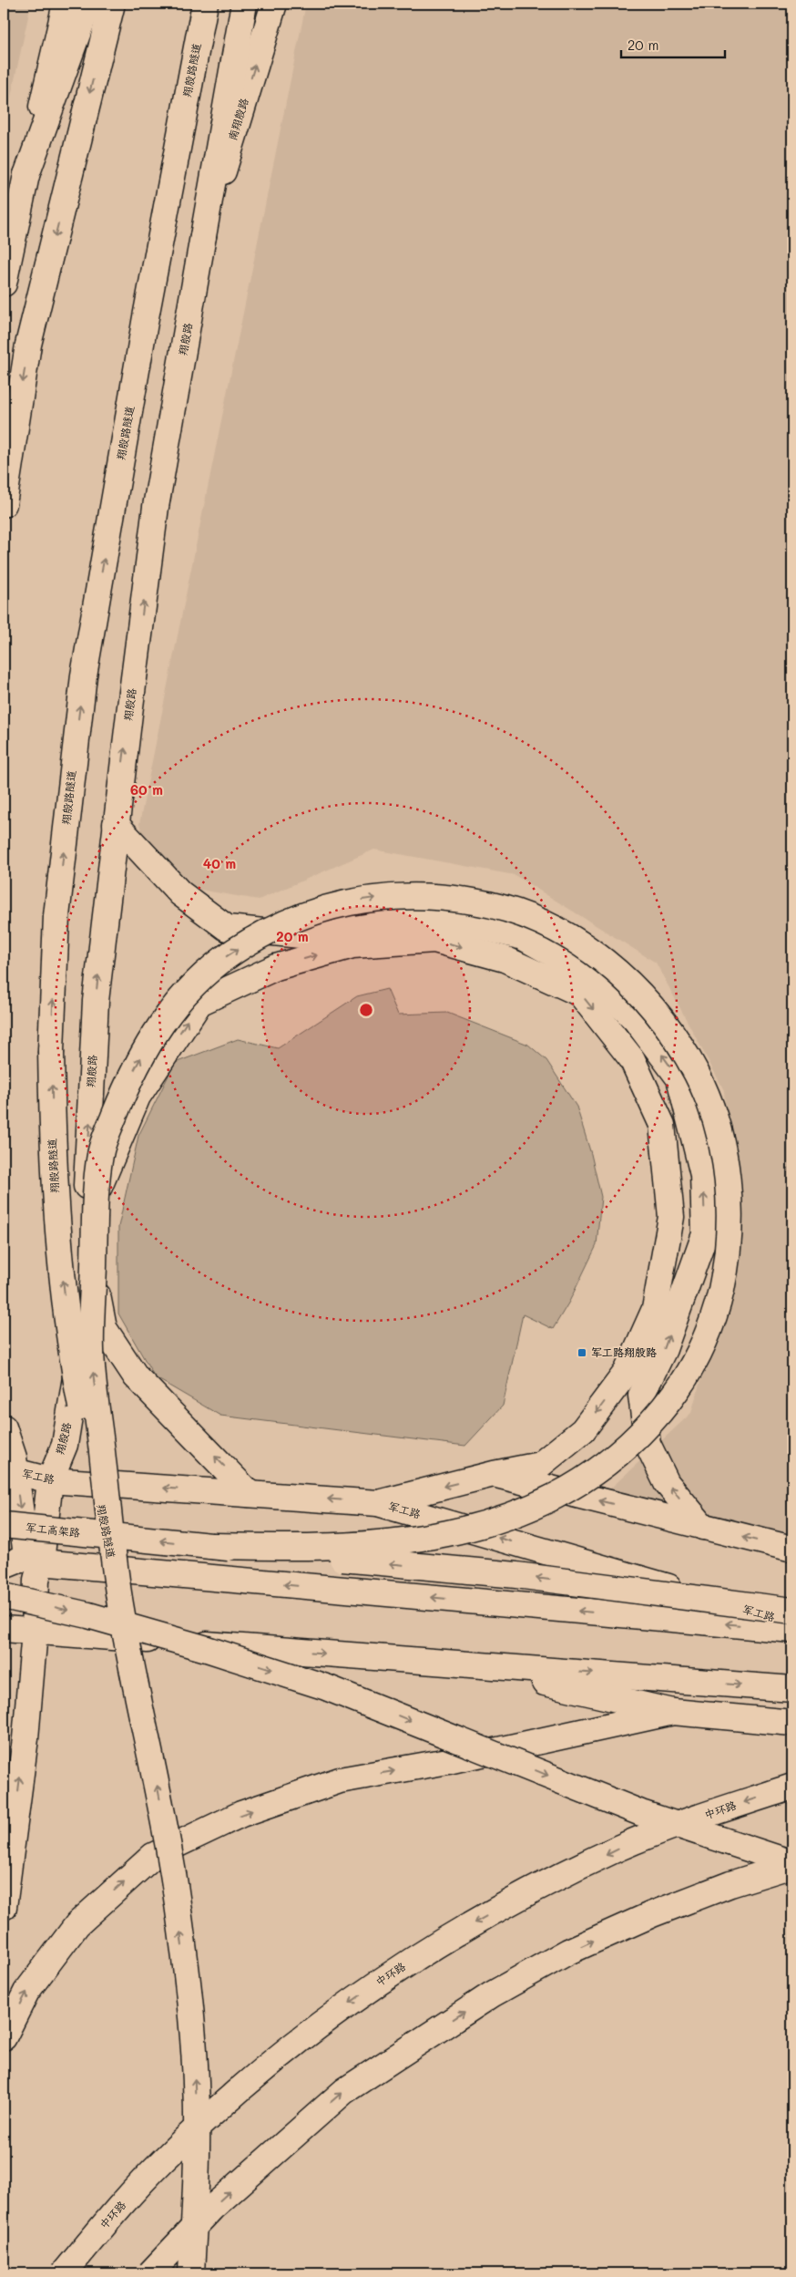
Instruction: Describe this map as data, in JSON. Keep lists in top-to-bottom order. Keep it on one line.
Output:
{"streets":{"main road":["翔殷路隧道","南翔殷路","翔殷路","军工路","军工高架路","中环路"]},"crossings":[["南翔殷路","翔殷路"],["翔殷路","军工路"]],"places":{"transit":["军工路翔殷路"]},"scale_bar":"20 m","rings":["60 m","40 m","20 m"]}
